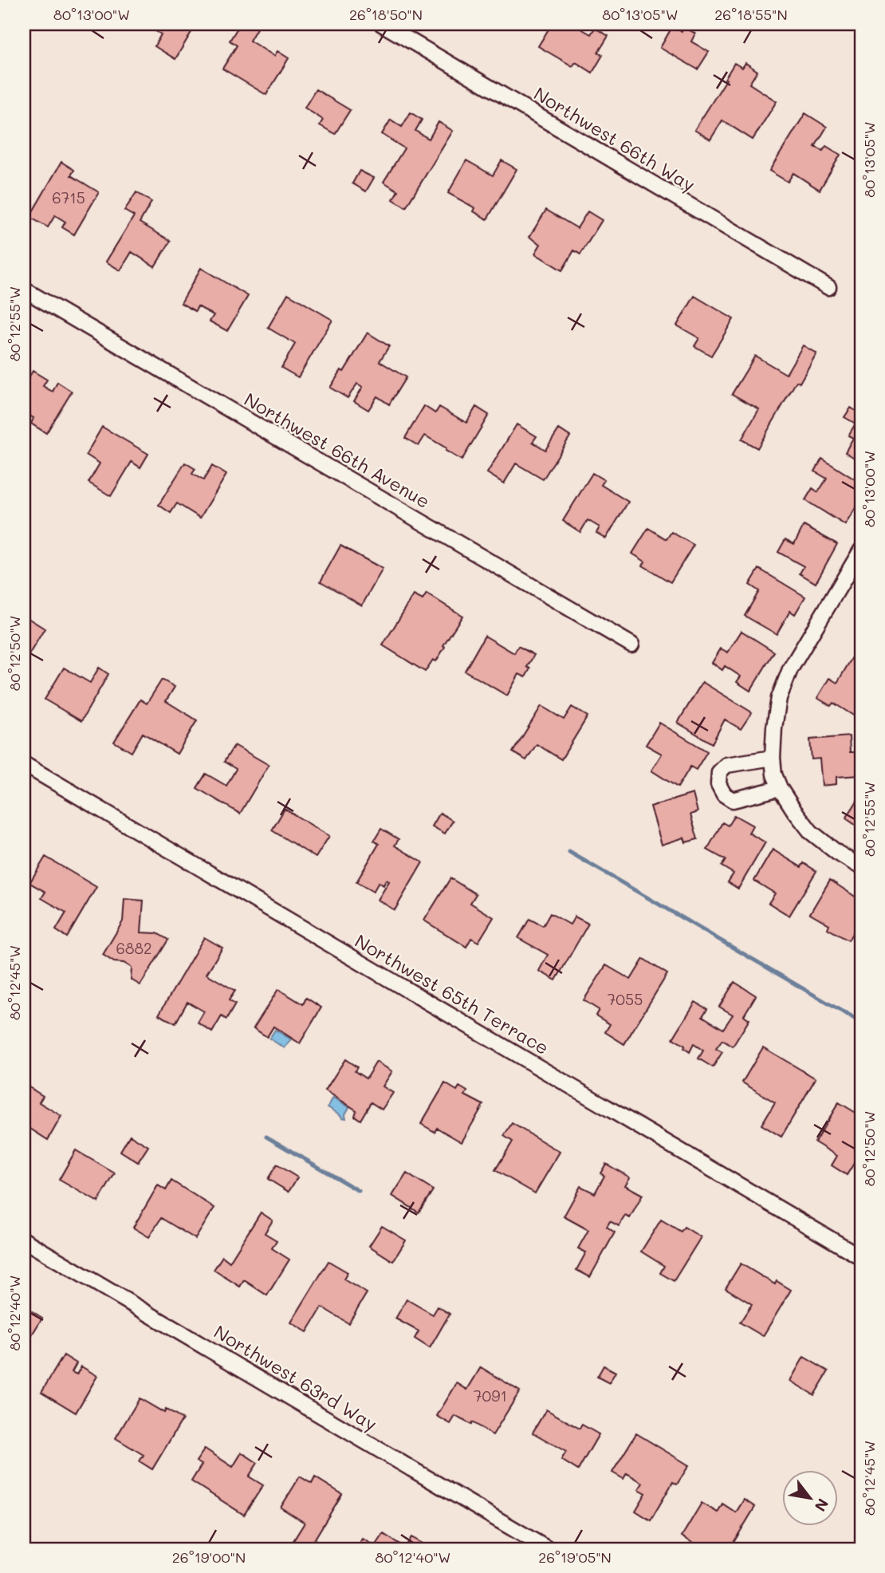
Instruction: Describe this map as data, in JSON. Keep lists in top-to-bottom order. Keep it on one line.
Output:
{"streets":{"street":["Northwest 66th Way","Northwest 66th Avenue","Northwest 65th Terrace","Northwest 63rd Way"]},"house_numbers":["6715","6882","7055","7091"],"north":"bottom right","coordinates":["80°13'00\"W","26°18'50\"N","80°13'05\"W","26°18'55\"N","80°12'55\"W","80°12'50\"W","80°12'45\"W","80°12'40\"W","26°19'00\"N","26°19'05\"N"]}
